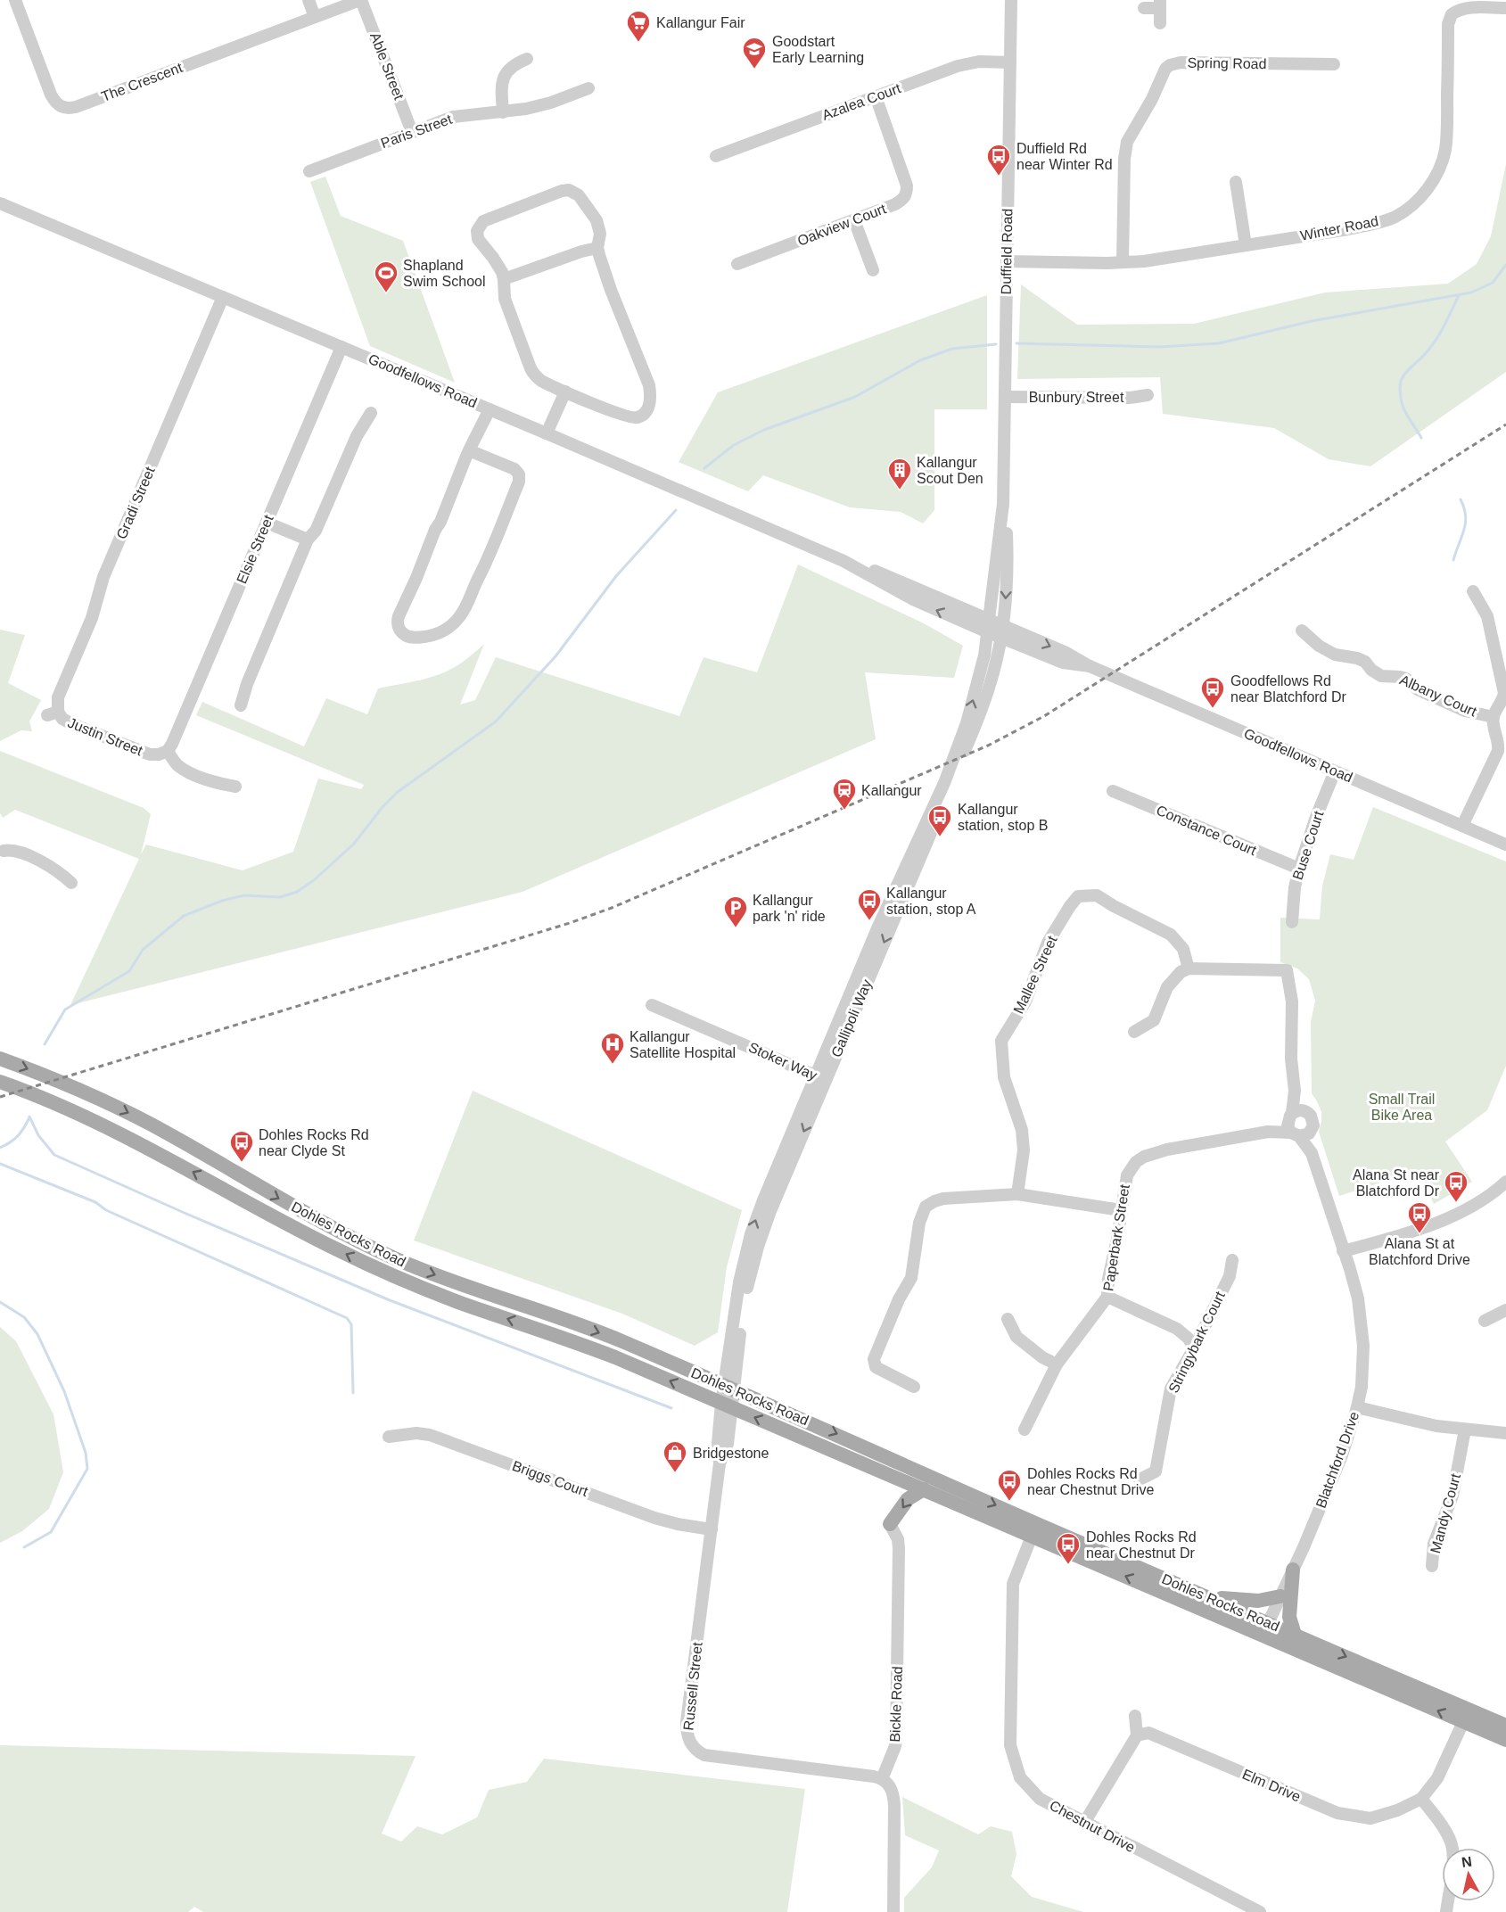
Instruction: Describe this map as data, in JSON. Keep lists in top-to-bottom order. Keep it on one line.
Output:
{"streets":{"main road":["Dohles Rocks Road"],"street":["Spring Road","Able Street","The Crescent","Azalea Court","Paris Street","Oakview Court","Winter Road","Duffield Road","Goodfellows Road","Bunbury Street","Gradi Street","Elsie Street","Albany Court","Justin Street","Constance Court","Buse Court","Mallee Street","Gallipoli Way","Stoker Way","Paperbark Street","Stringybark Court","Blatchford Drive","Briggs Court","Mandy Court","Russell Street","Bickle Road","Elm Drive","Chestnut Drive"]},"crossings":[["Spring Road","Winter Road"],["Able Street","Paris Street"],["Azalea Court","Oakview Court"],["Azalea Court","Duffield Road"],["Winter Road","Duffield Road"],["Duffield Road","Goodfellows Road"],["Duffield Road","Bunbury Street"],["Duffield Road","Gallipoli Way"],["Goodfellows Road","Gradi Street"],["Goodfellows Road","Elsie Street"],["Goodfellows Road","Buse Court"],["Goodfellows Road","Gallipoli Way"],["Gradi Street","Justin Street"],["Elsie Street","Justin Street"],["Constance Court","Buse Court"],["Gallipoli Way","Stoker Way"],["Gallipoli Way","Dohles Rocks Road"],["Gallipoli Way","Russell Street"],["Dohles Rocks Road","Blatchford Drive"],["Dohles Rocks Road","Russell Street"],["Dohles Rocks Road","Elm Drive"],["Dohles Rocks Road","Chestnut Drive"],["Paperbark Street","Blatchford Drive"],["Briggs Court","Russell Street"],["Russell Street","Bickle Road"]],"parks":["Small Trail Bike Area"],"places":{"supermarket":["Kallangur Fair"],"school or university":["Goodstart Early Learning"],"bus stop":["Duffield Rd near Winter Rd","Goodfellows Rd near Blatchford Dr","Kallangur station, stop B","Kallangur station, stop A","Dohles Rocks Rd near Clyde St","Alana St near Blatchford Dr","Alana St at Blatchford Drive","Dohles Rocks Rd near Chestnut Drive","Dohles Rocks Rd near Chestnut Dr"],"sports":["Shapland Swim School"],"building":["Kallangur Scout Den"],"station":["Kallangur"],"parking":["Kallangur park 'n' ride"],"hospital":["Kallangur Satellite Hospital"],"shop":["Bridgestone"]},"north":"top"}
